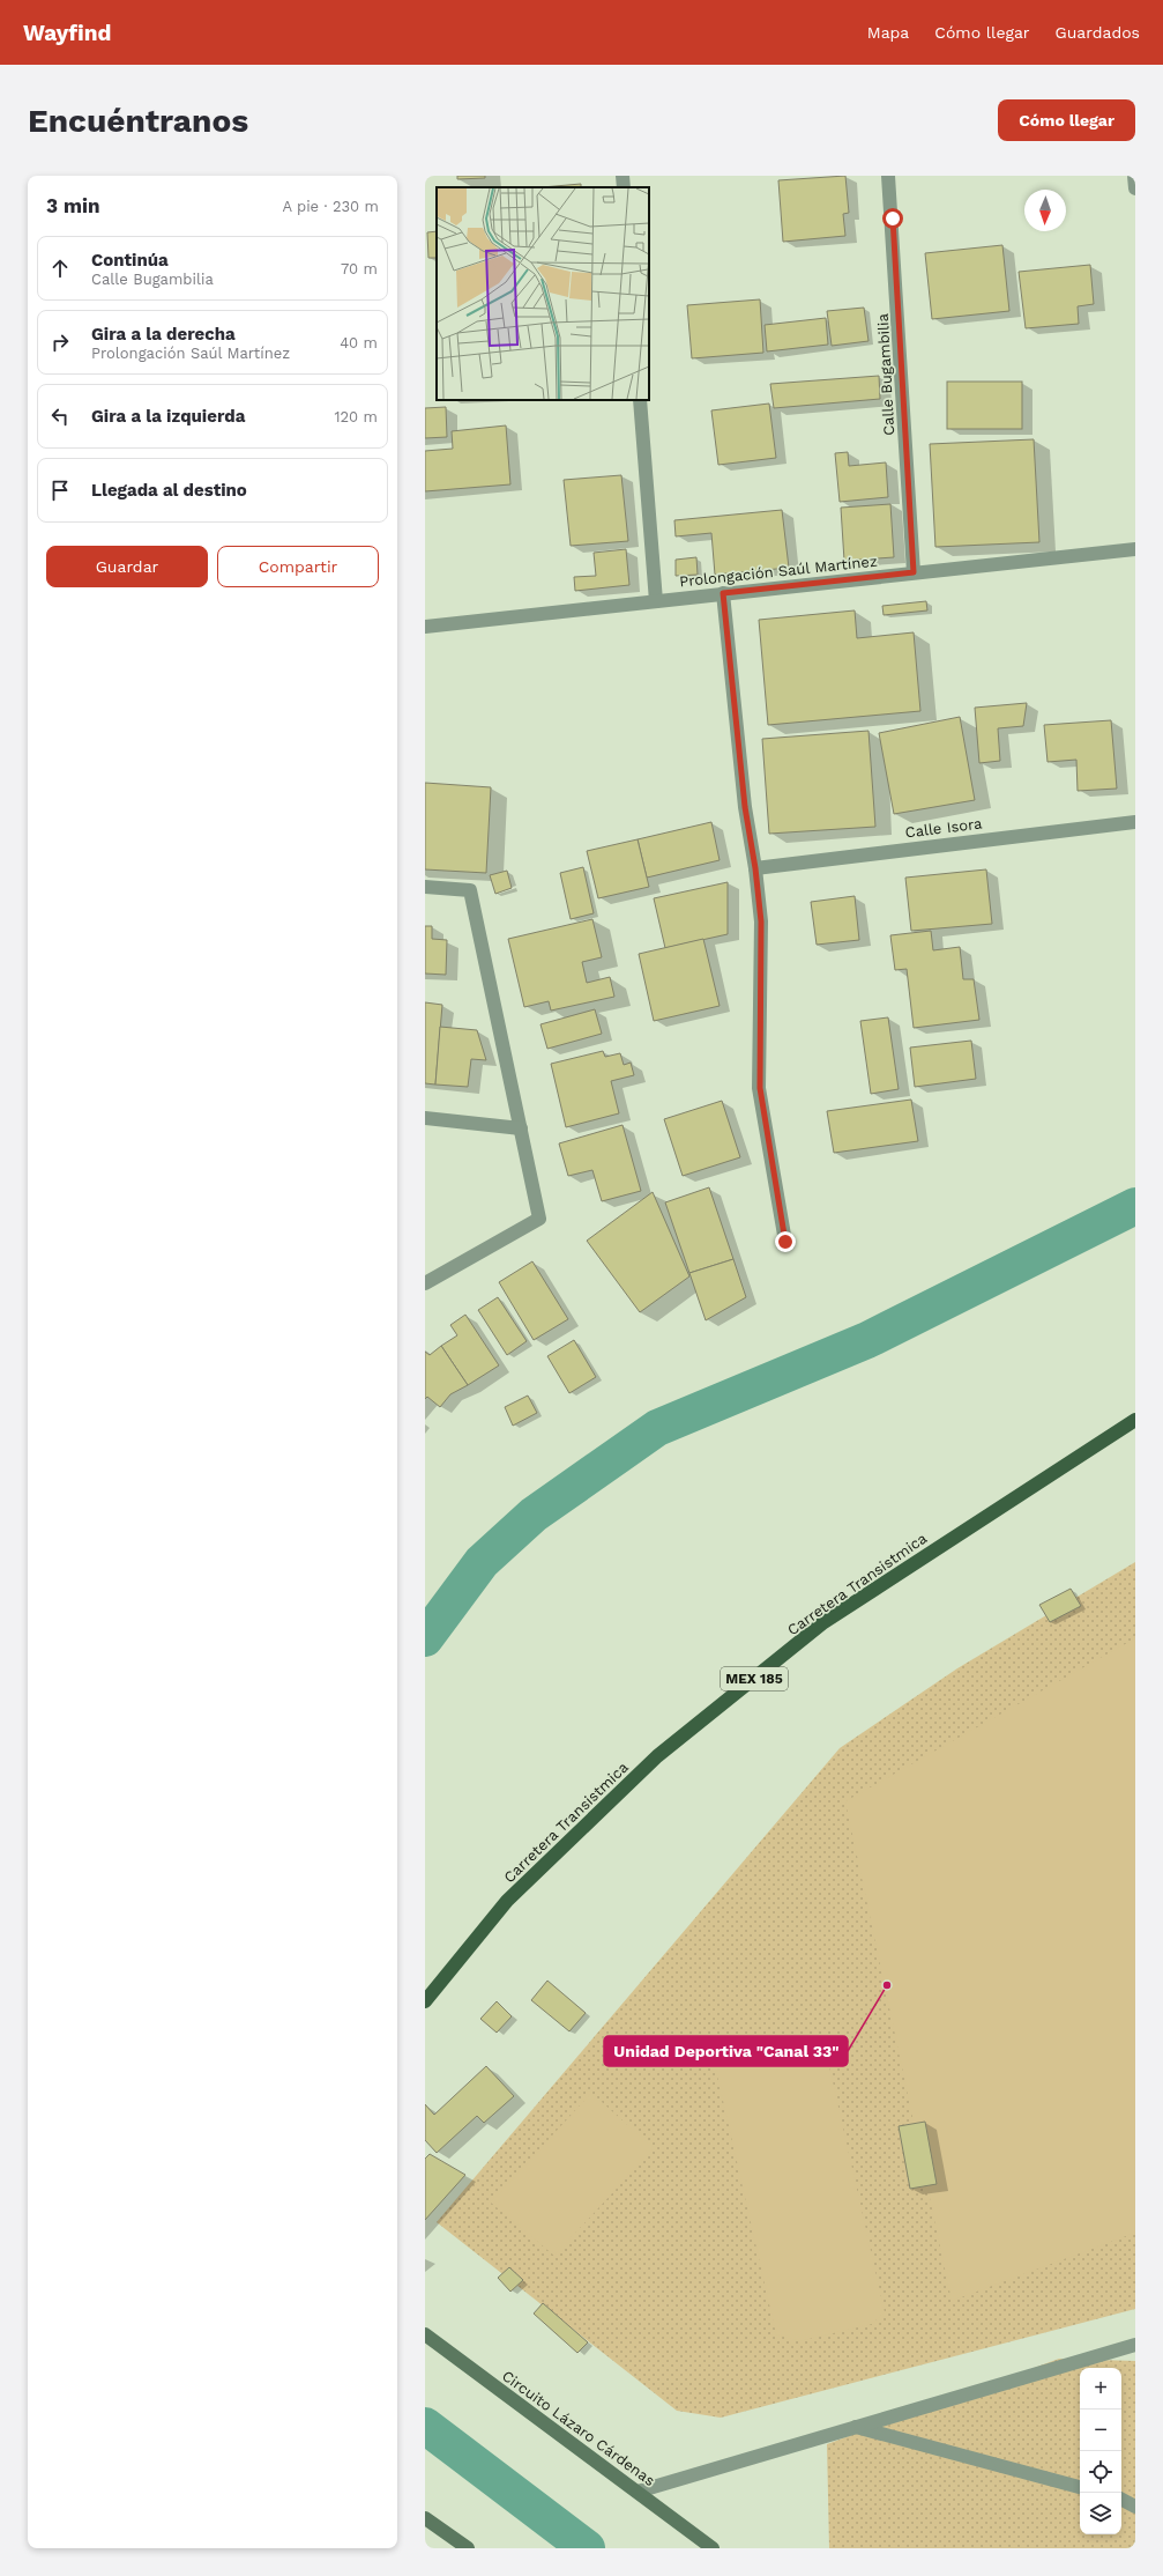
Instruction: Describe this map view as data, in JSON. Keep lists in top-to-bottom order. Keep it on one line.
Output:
{"streets":{"main road":["Carretera Transistmica","MEX 185"],"street":["Calle Bugambilia","Prolongación Saúl Martínez","Calle Isora","Circuito Lázaro Cárdenas"]},"crossings":[["Calle Bugambilia","Prolongación Saúl Martínez"]],"places":["Unidad Deportiva \"Canal 33\""],"north":"bottom","page":{"header":"Wayfind","nav":["Mapa","Cómo llegar","Guardados"],"buttons":["Cómo llegar",["Guardar","Compartir"]],"title":"Encuéntranos","heading":["3 min","A pie · 230 m"],"list":[["Continúa","Calle Bugambilia","70 m"],["Gira a la derecha","Prolongación Saúl Martínez","40 m"],["Gira a la izquierda","120 m"],"Llegada al destino"],"map_buttons":["+","−"]}}
